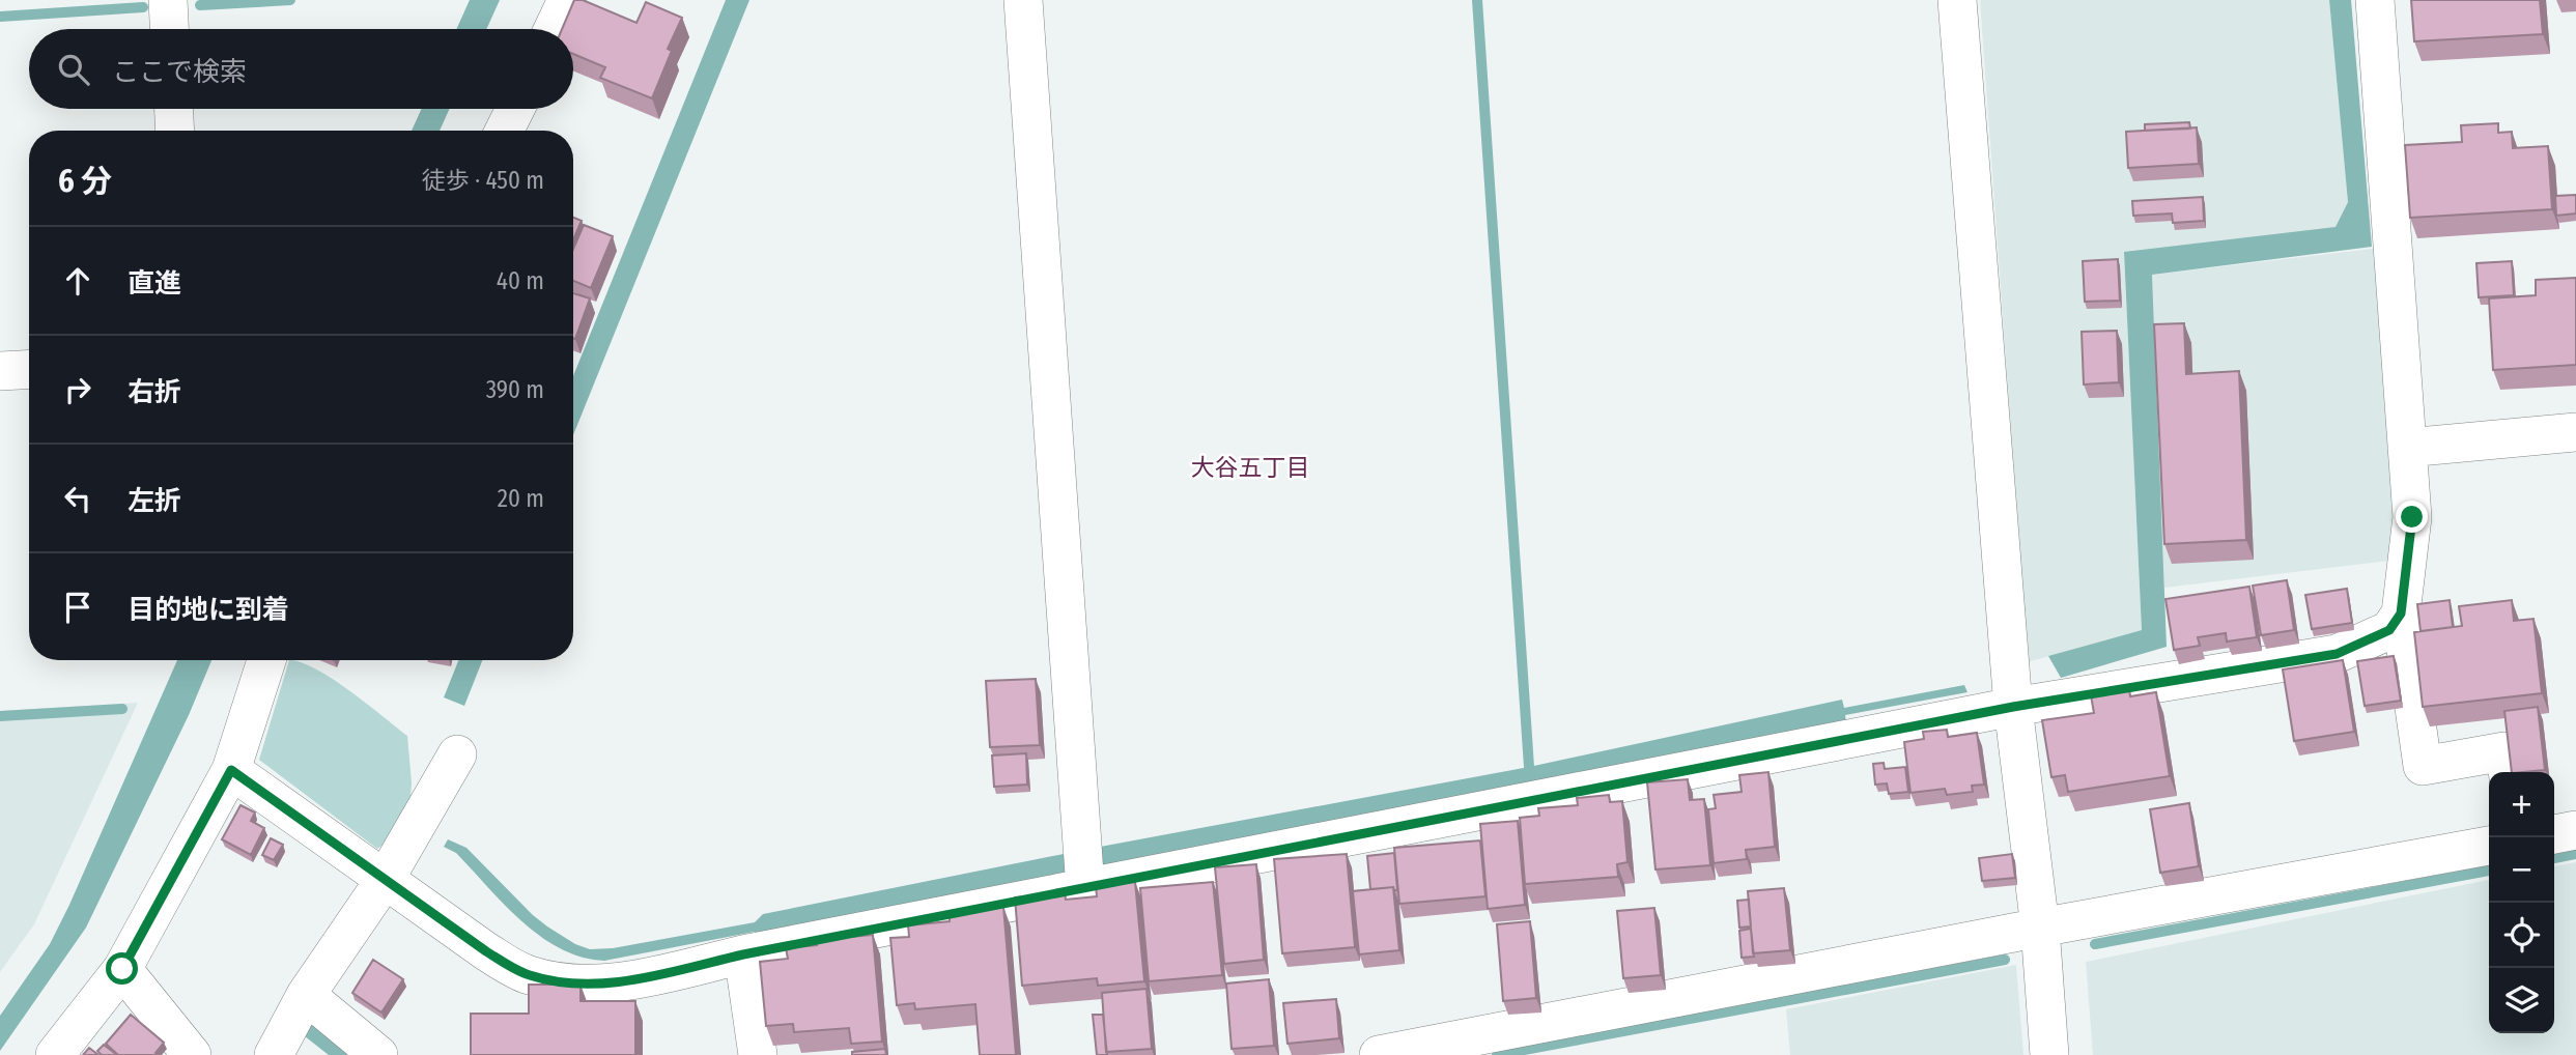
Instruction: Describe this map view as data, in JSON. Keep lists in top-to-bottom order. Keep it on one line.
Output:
{"districts":["大谷五丁目"],"page":{"search":"ここで検索","heading":["6 分","徒歩 · 450 m"],"list":[["直進","40 m"],["右折","390 m"],["左折","20 m"],"目的地に到着"],"map_buttons":["+","−"]}}
